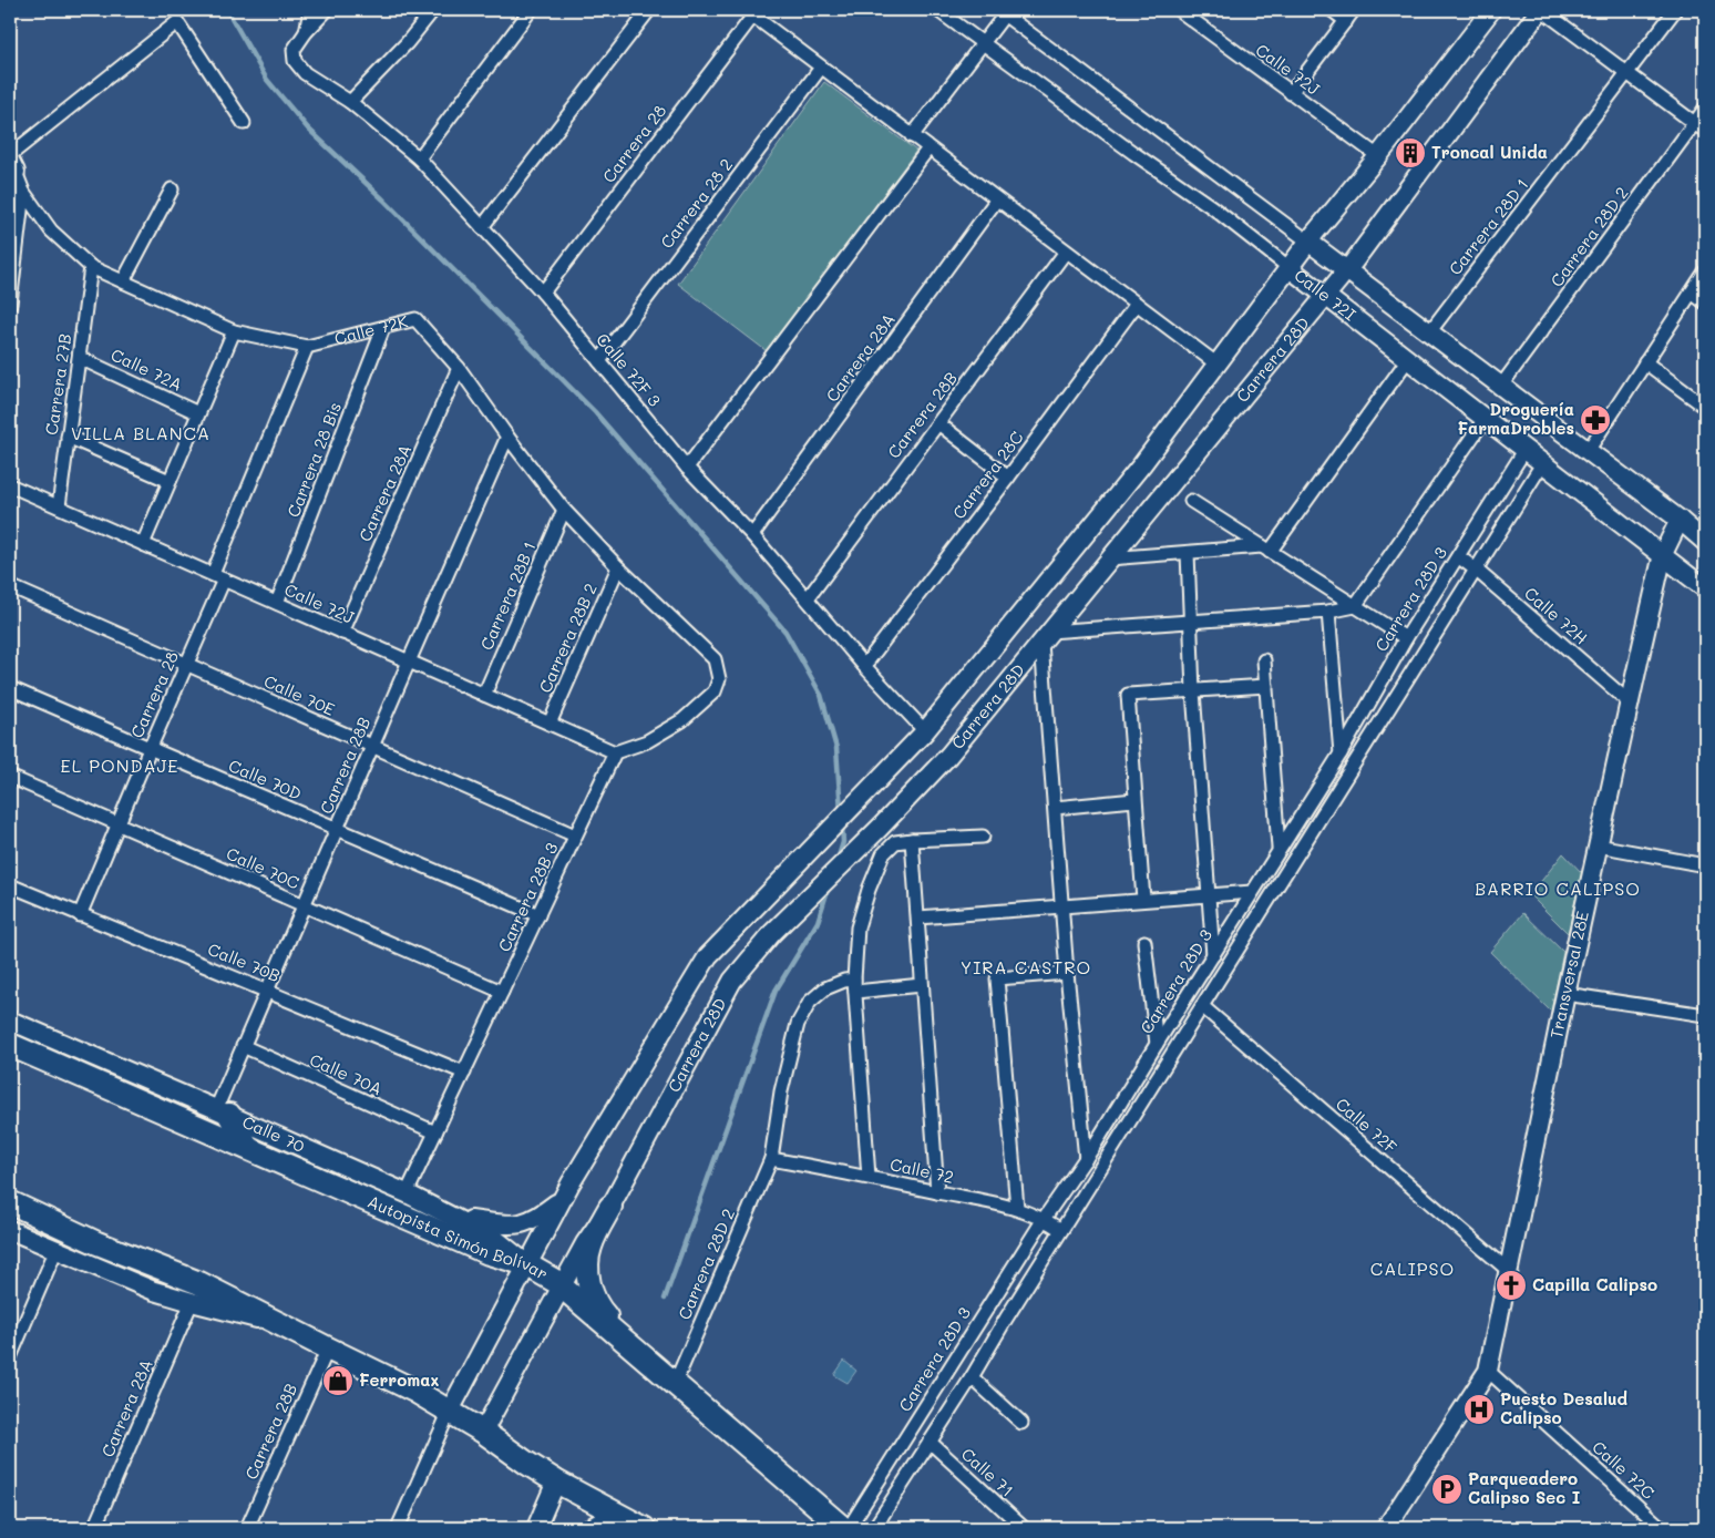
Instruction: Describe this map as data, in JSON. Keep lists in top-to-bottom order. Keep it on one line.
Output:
{"streets":{"highway":["Autopista Simón Bolívar"],"street":["Calle 72J","Carrera 28","Carrera 28 2","Carrera 28D 1","Carrera 28D 2","Calle 72I","Calle 72K","Carrera 28A","Carrera 28D","Calle 72A","Calle 72F 3","Carrera 27B","Carrera 28B","Carrera 28 Bis","Carrera 28C","Carrera 28B 1","Carrera 28D 3","Calle 72H","Carrera 28B 2","Calle 70E","Calle 70D","Calle 70C","Carrera 28B 3","Calle 70B","Transversal 28E","Calle 70A","Calle 72F","Calle 70","Calle 72","Calle 72C","Calle 71"]},"crossings":[["Calle 72J","Carrera 28"],["Calle 72J","Calle 72K"],["Calle 72J","Carrera 28A"],["Calle 72J","Carrera 28D"],["Calle 72J","Carrera 27B"],["Calle 72J","Carrera 28B"],["Calle 72J","Carrera 28 Bis"],["Calle 72J","Carrera 28B 1"],["Calle 72J","Carrera 28B 2"],["Calle 72J","Carrera 28B 3"],["Carrera 28","Calle 72K"],["Carrera 28","Calle 72F 3"],["Carrera 28","Calle 70E"],["Carrera 28","Calle 70D"],["Carrera 28","Calle 70C"],["Carrera 28","Calle 70B"],["Carrera 28 2","Calle 72F 3"],["Carrera 28D 1","Calle 72I"],["Carrera 28D 2","Calle 72I"],["Carrera 28D 2","Calle 72"],["Carrera 28D 2","Autopista Simón Bolívar"],["Calle 72I","Carrera 28D"],["Calle 72I","Carrera 28D 3"],["Calle 72I","Transversal 28E"],["Calle 72K","Carrera 28A"],["Calle 72K","Carrera 27B"],["Calle 72K","Carrera 28B"],["Calle 72K","Carrera 28 Bis"],["Calle 72K","Carrera 28B 1"],["Calle 72K","Carrera 28B 2"],["Calle 72K","Carrera 28B 3"],["Carrera 28A","Calle 72F 3"],["Carrera 28D","Calle 72F 3"],["Carrera 28D","Calle 70"],["Carrera 28D","Autopista Simón Bolívar"],["Calle 72A","Carrera 27B"],["Calle 72F 3","Carrera 28B"],["Calle 72F 3","Carrera 28C"],["Carrera 28B","Calle 70E"],["Carrera 28B","Calle 70D"],["Carrera 28B","Calle 70C"],["Carrera 28B","Calle 70B"],["Carrera 28B","Calle 70A"],["Carrera 28B","Calle 70"],["Carrera 28D 3","Calle 72H"],["Carrera 28D 3","Calle 72F"],["Carrera 28D 3","Calle 72"],["Carrera 28D 3","Calle 71"],["Calle 72H","Transversal 28E"],["Calle 70E","Carrera 28B 3"],["Calle 70D","Carrera 28B 3"],["Calle 70C","Carrera 28B 3"],["Carrera 28B 3","Calle 70B"],["Carrera 28B 3","Calle 70A"],["Carrera 28B 3","Calle 70"],["Transversal 28E","Calle 72F"],["Transversal 28E","Calle 72C"],["Calle 70","Autopista Simón Bolívar"]],"districts":["VILLA BLANCA","EL PONDAJE","BARRIO CALIPSO","YIRA CASTRO","CALIPSO"],"places":{"building":["Troncal Unida"],"pharmacy":["Droguería FarmaDrobles"],"church":["Capilla Calipso"],"shop":["Ferromax"],"hospital":["Puesto Desalud Calipso"],"parking":["Parqueadero Calipso Sec I"]}}
